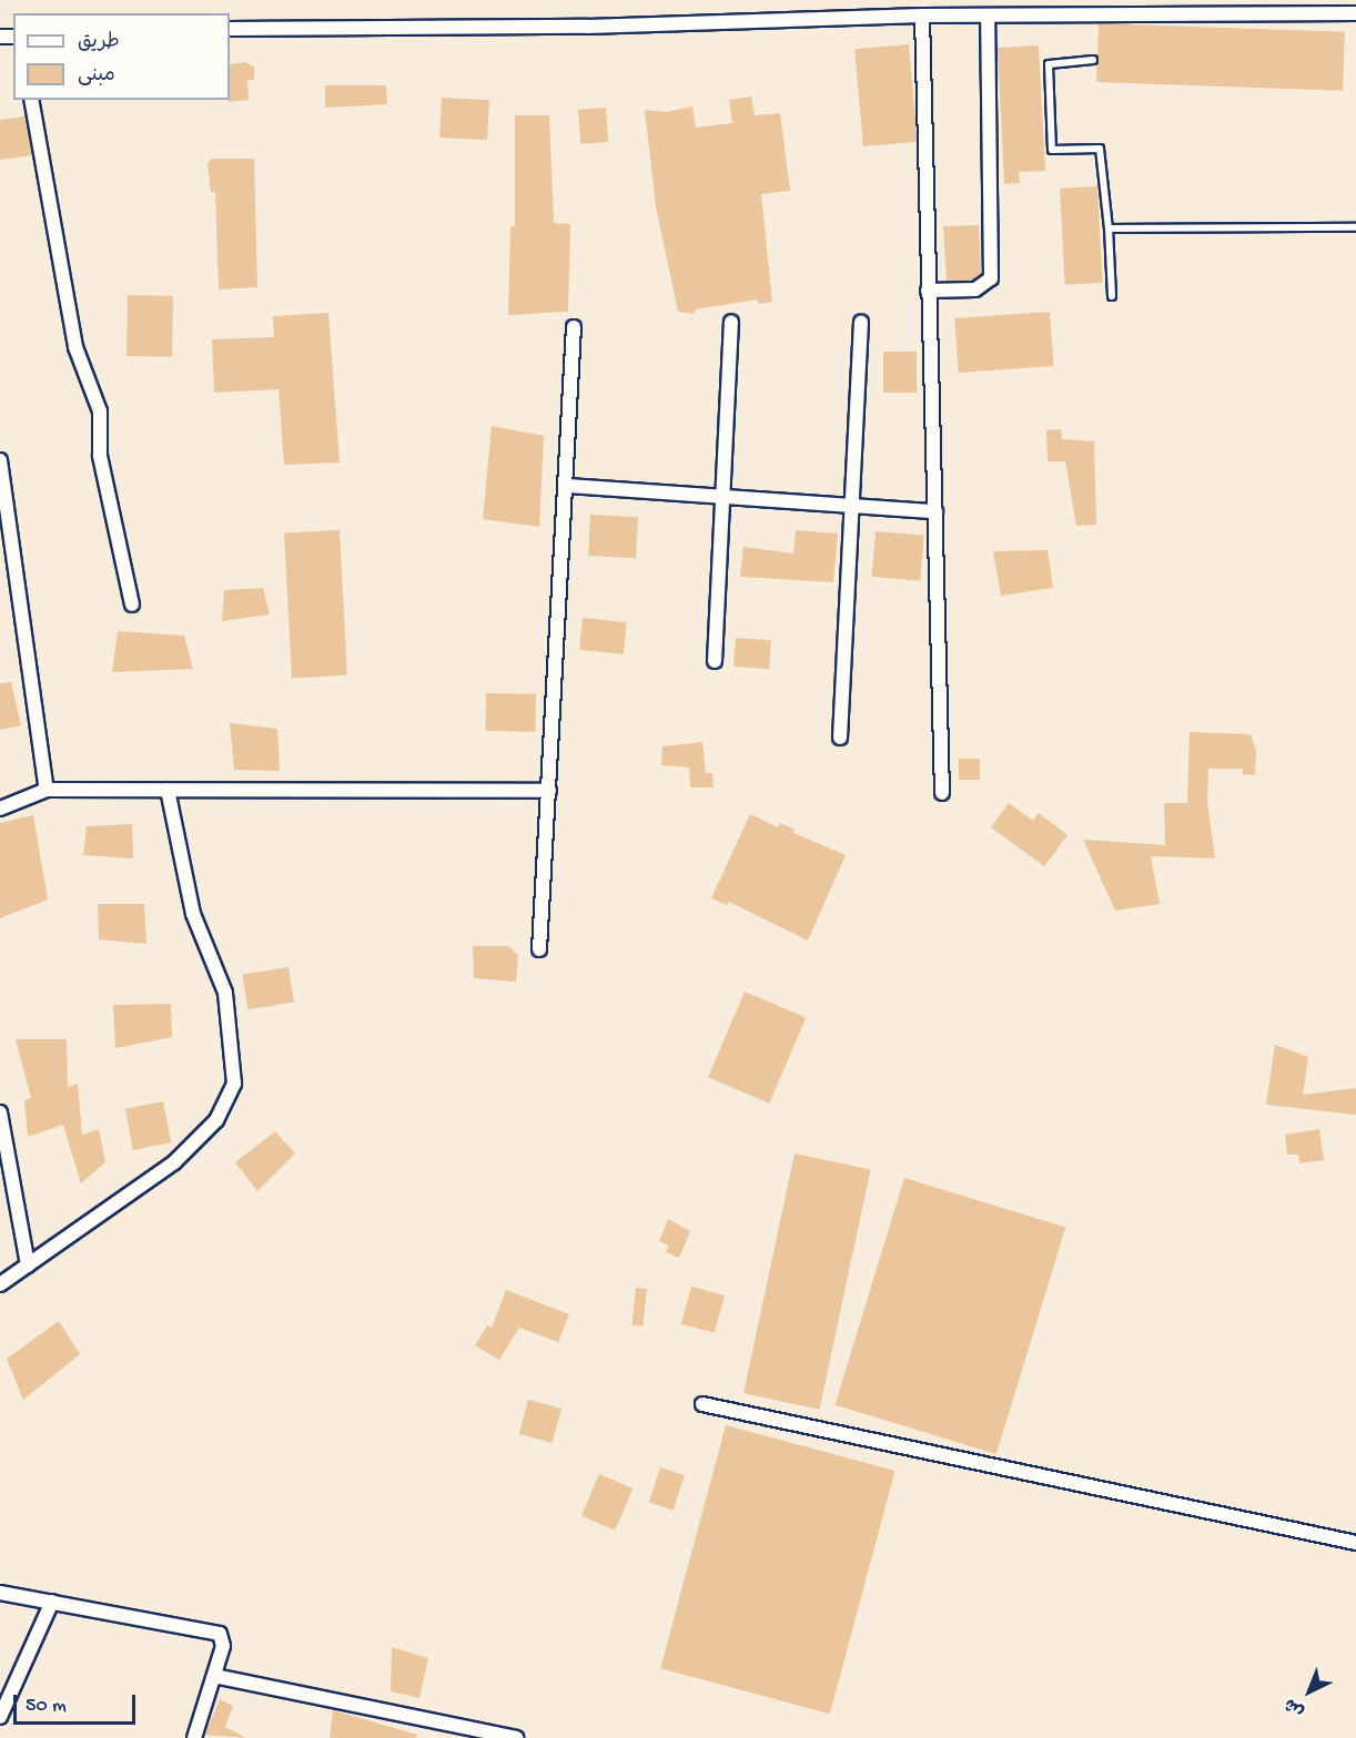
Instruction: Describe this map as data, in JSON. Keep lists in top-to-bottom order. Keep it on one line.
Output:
{"legend":["طريق","مبنى"],"scale_bar":"50 m","north":"bottom left"}
